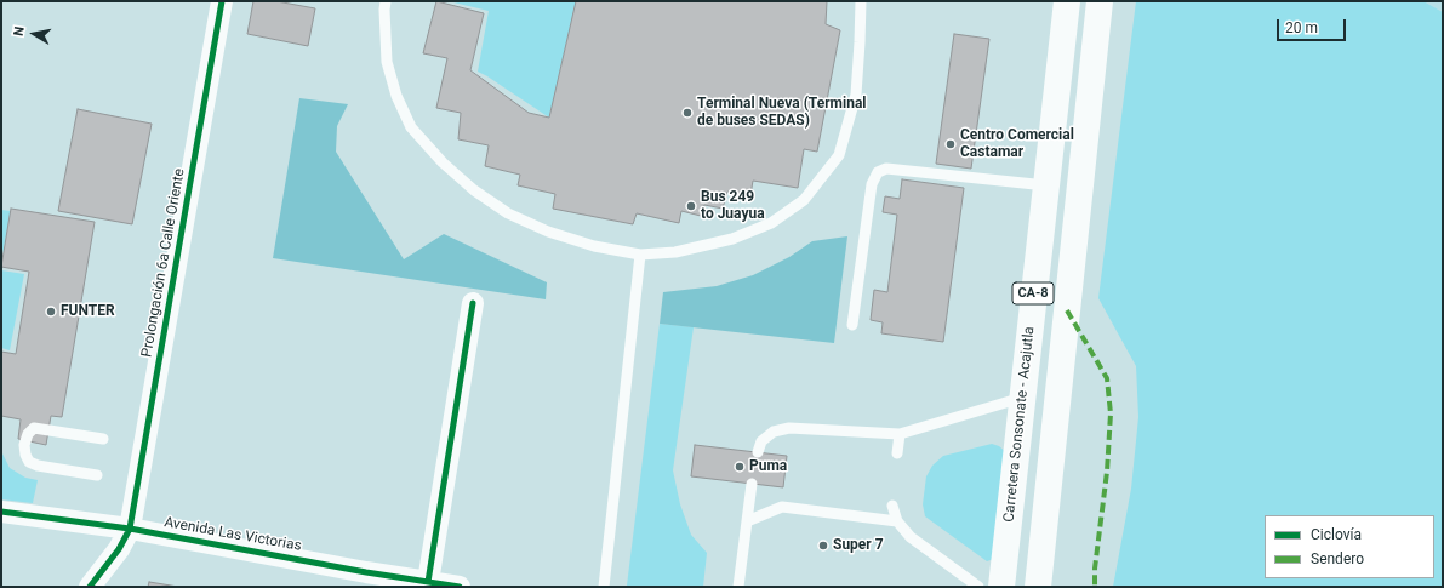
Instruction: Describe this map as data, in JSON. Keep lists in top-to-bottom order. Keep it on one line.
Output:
{"streets":{"highway":["CA-8","Carretera Sonsonate - Acajutla"],"street":["Prolongación 6a Calle Oriente","Avenida Las Victorias"]},"crossings":[["Prolongación 6a Calle Oriente","Avenida Las Victorias"]],"places":["Terminal Nueva (Terminal de buses SEDAS)","Centro Comercial Castamar","Bus 249 to Juayua","FUNTER","Puma","Super 7"],"legend":["Ciclovía","Sendero"],"scale_bar":"20 m","north":"left"}
